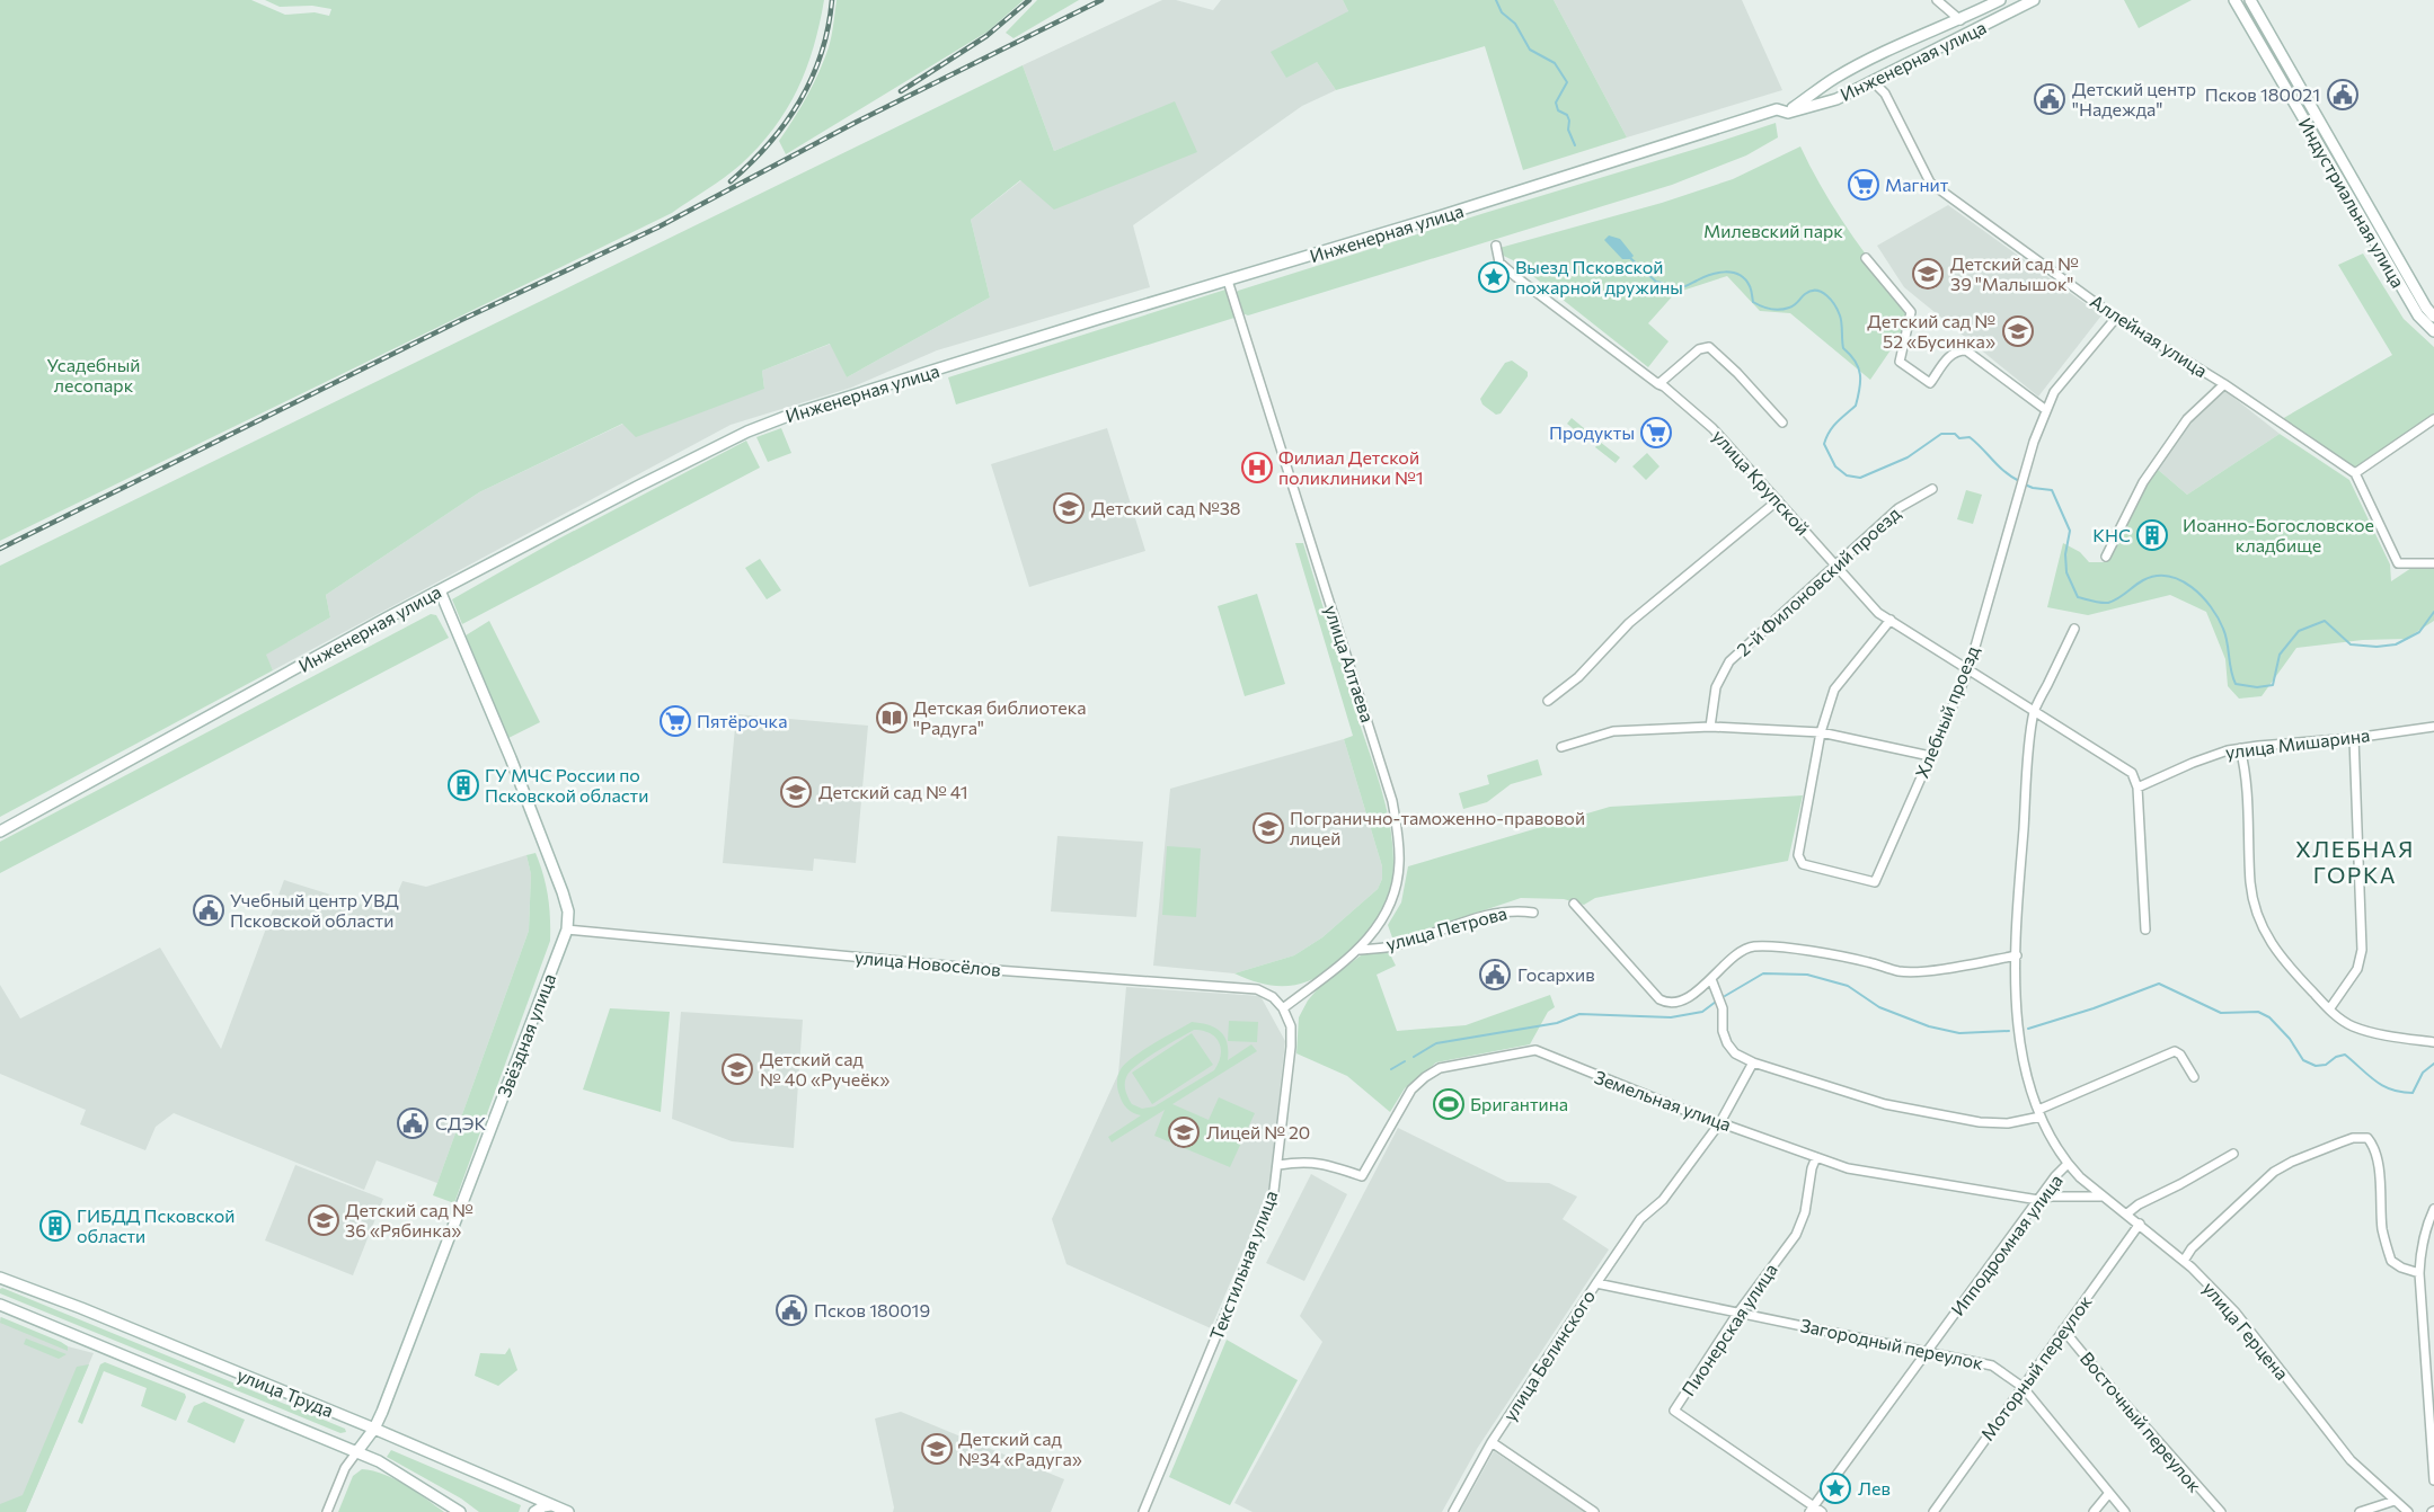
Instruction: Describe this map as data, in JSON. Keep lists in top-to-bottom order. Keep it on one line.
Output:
{"streets":{"main road":["Инженерная улица","Индустриальная улица","Звёздная улица","улица Труда"],"street":["Аллейная улица","улица Крупской","2-й Филоновский проезд","улица Алтаева","Хлебный проезд","улица Мишарина","улица Петрова","улица Новосёлов","Земельная улица","Ипподромная улица","Текстильная улица","Пионерская улица","улица Герцена","Загородный переулок","улица Белинского","Моторный переулок","Восточный переулок"]},"crossings":[["Инженерная улица","Аллейная улица"],["Инженерная улица","улица Алтаева"],["Инженерная улица","Звёздная улица"],["Аллейная улица","Хлебный проезд"],["улица Крупской","2-й Филоновский проезд"],["улица Крупской","Хлебный проезд"],["улица Крупской","Ипподромная улица"],["улица Алтаева","улица Петрова"],["улица Алтаева","улица Новосёлов"],["улица Алтаева","Текстильная улица"],["улица Новосёлов","Звёздная улица"],["улица Новосёлов","Текстильная улица"],["Звёздная улица","улица Труда"],["Земельная улица","Ипподромная улица"],["Земельная улица","Текстильная улица"],["Земельная улица","Пионерская улица"],["Земельная улица","улица Герцена"],["Земельная улица","улица Белинского"],["Ипподромная улица","Пионерская улица"],["Ипподромная улица","улица Герцена"],["Ипподромная улица","Загородный переулок"],["Пионерская улица","Загородный переулок"],["улица Герцена","Моторный переулок"],["Загородный переулок","улица Белинского"],["Загородный переулок","Моторный переулок"],["Моторный переулок","Восточный переулок"]],"districts":["ХЛЕБНАЯ ГОРКА"],"parks":["Милевский парк","Усадебный лесопарк","Иоанно-Богословское кладбище"],"places":{"public building":["Псков 180021","Детский центр \"Надежда\"","Учебный центр УВД Псковской области","Госархив","СДЭК","Псков 180019"],"supermarket":["Магнит","Продукты","Пятёрочка"],"school or university":["Детский сад № 39 \"Малышок\"","Детский сад № 52 «Бусинка»","Детский сад №38","Детский сад № 41","Погранично-таможенно-правовой лицей","Детский сад № 40 «Ручеёк»","Лицей № 20","Детский сад № 36 «Рябинка»","Детский сад №34 «Радуга»"],"place":["Выезд Псковской пожарной дружины","Лев"],"hospital":["Филиал Детской поликлиники №1"],"building":["КНС","ГУ МЧС России по Псковской области","ГИБДД Псковской области"],"library":["Детская библиотека \"Радуга\""],"sports":["Бригантина"]}}
